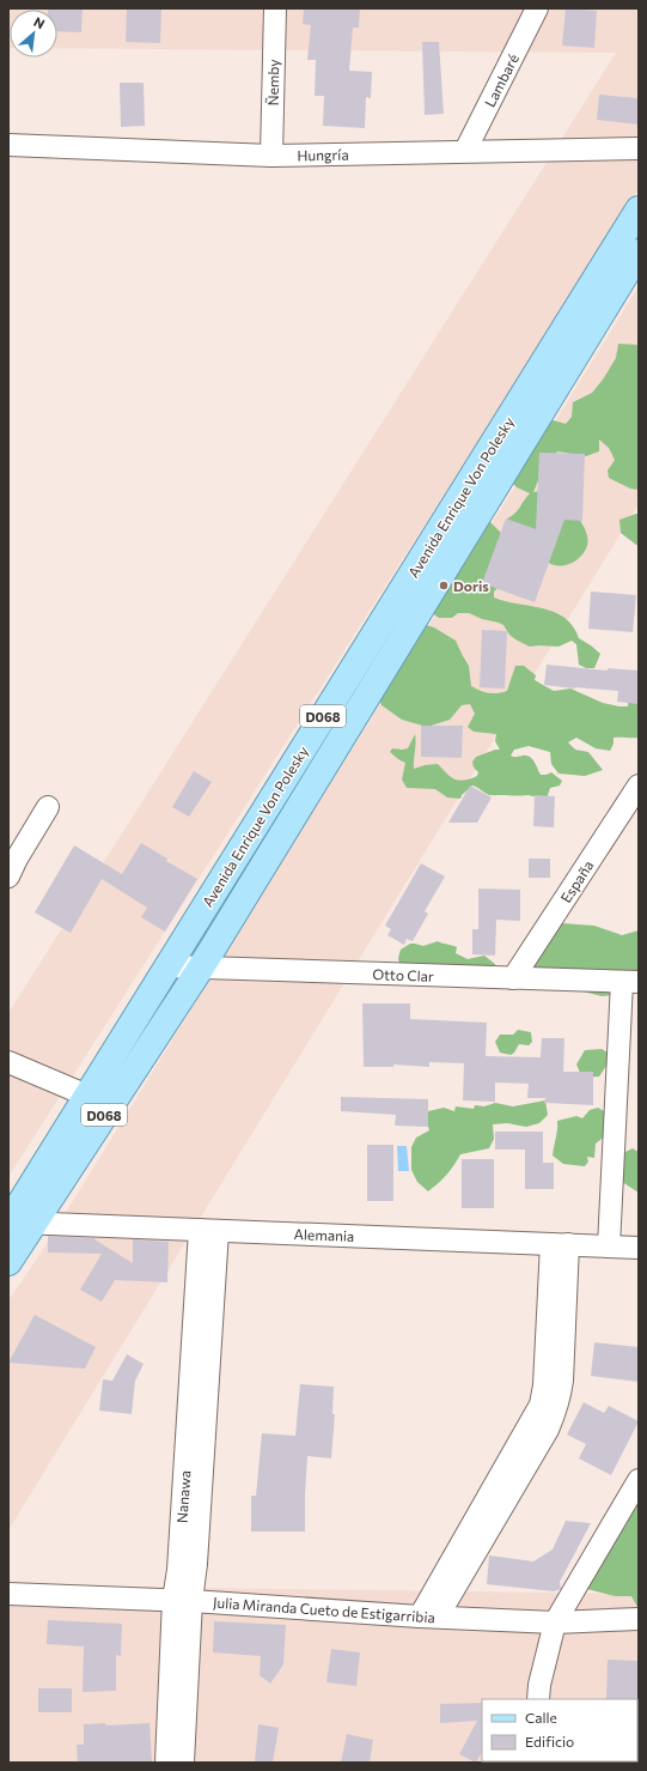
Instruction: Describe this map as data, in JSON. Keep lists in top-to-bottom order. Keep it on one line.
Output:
{"streets":{"main road":["Avenida Enrique Von Polesky","D068"],"street":["Lambaré","Ñemby","Hungría","España","Otto Clar","Alemania","Nanawa","Julia Miranda Cueto de Estigarribia"]},"crossings":[["Lambaré","Hungría"],["Ñemby","Hungría"],["Avenida Enrique Von Polesky","Otto Clar"],["Avenida Enrique Von Polesky","Alemania"],["España","Otto Clar"],["Alemania","Nanawa"],["Nanawa","Julia Miranda Cueto de Estigarribia"]],"places":["Doris"],"legend":["Calle","Edificio"],"north":"top right"}
